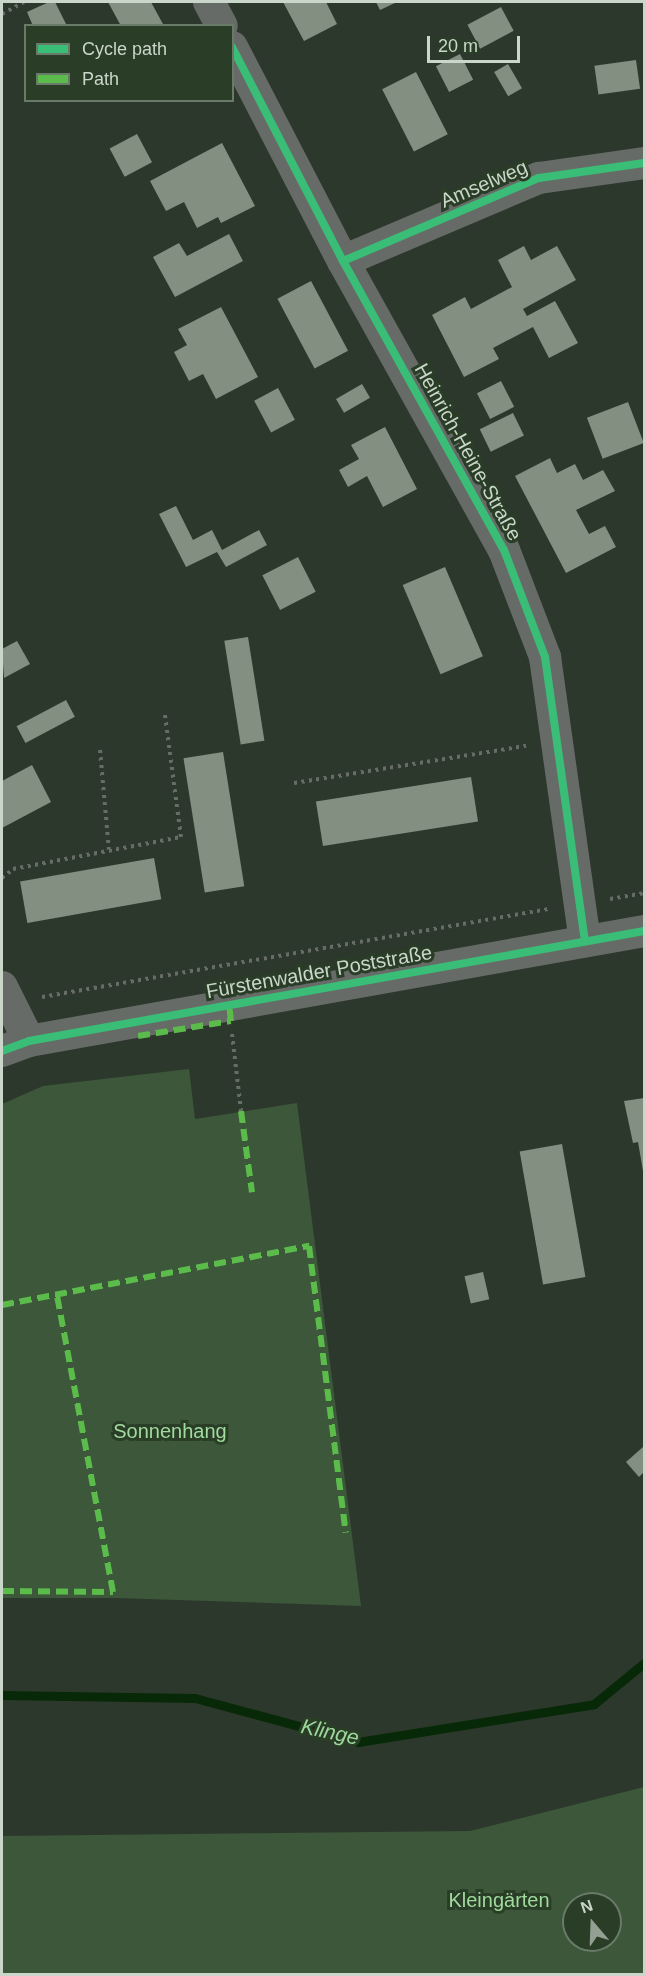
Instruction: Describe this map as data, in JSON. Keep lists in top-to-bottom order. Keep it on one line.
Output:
{"streets":{"street":["Amselweg","Heinrich-Heine-Straße","Fürstenwalder Poststraße"]},"crossings":[["Amselweg","Heinrich-Heine-Straße"],["Heinrich-Heine-Straße","Fürstenwalder Poststraße"]],"water":["Klinge"],"parks":["Sonnenhang","Kleingärten"],"legend":["Cycle path","Path"],"scale_bar":"20 m","north":"top"}
